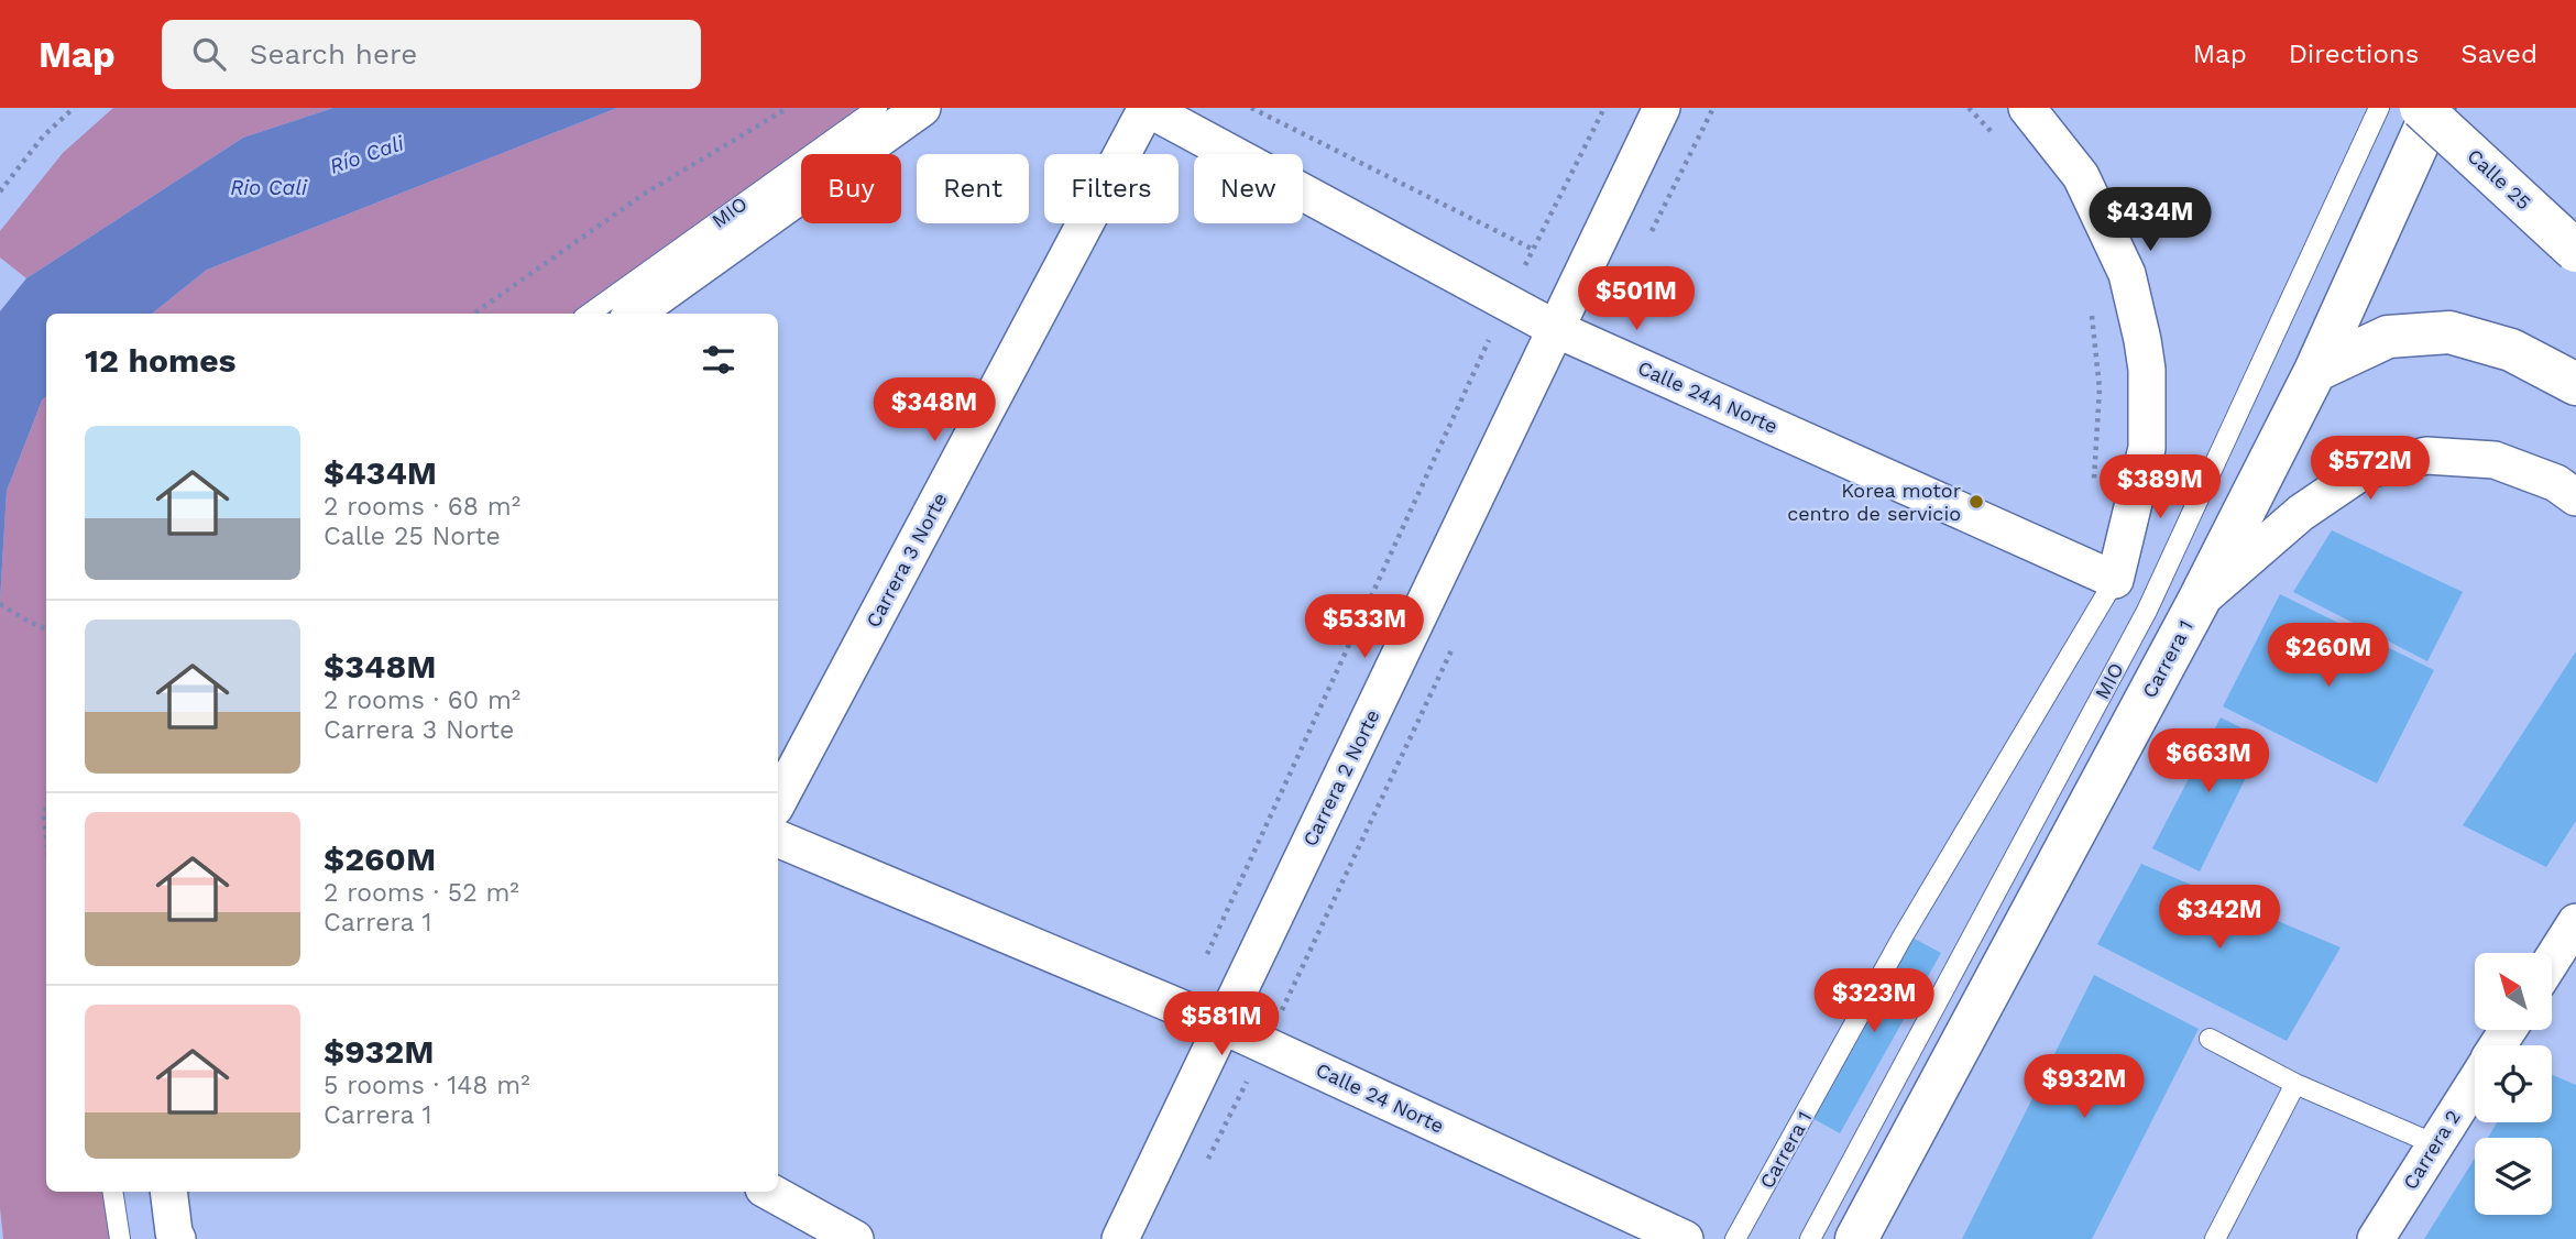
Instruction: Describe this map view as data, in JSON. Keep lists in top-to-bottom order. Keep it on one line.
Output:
{"streets":{"main road":["Calle 25","Carrera 1"],"street":["Calle 24A Norte","Carrera 3 Norte","Carrera 2 Norte","Calle 24 Norte","Carrera 2"],"lane":["MIO"]},"crossings":[["Calle 24A Norte","Carrera 3 Norte"],["Calle 24A Norte","Carrera 1"],["Calle 24A Norte","Carrera 2 Norte"],["Carrera 2 Norte","Calle 24 Norte"]],"water":["Río Cali","Rio Cali"],"places":["Korea motor centro de servicio"],"north":"top left","page":{"header":"Map","search":"Search here","nav":["Map","Directions","Saved"],"chip":["Buy","Rent","Filters","New"],"price":["$434M","$501M","$348M","$572M","$389M","$533M","$260M","$663M","$342M","$323M","$581M","$932M"],"heading":"12 homes","list":[{"name":"$434M","note":"2 rooms · 68 m² · Calle 25 Norte"},{"name":"$348M","note":"2 rooms · 60 m² · Carrera 3 Norte"},{"name":"$260M","note":"2 rooms · 52 m² · Carrera 1"},{"name":"$932M","note":"5 rooms · 148 m² · Carrera 1"}]}}
